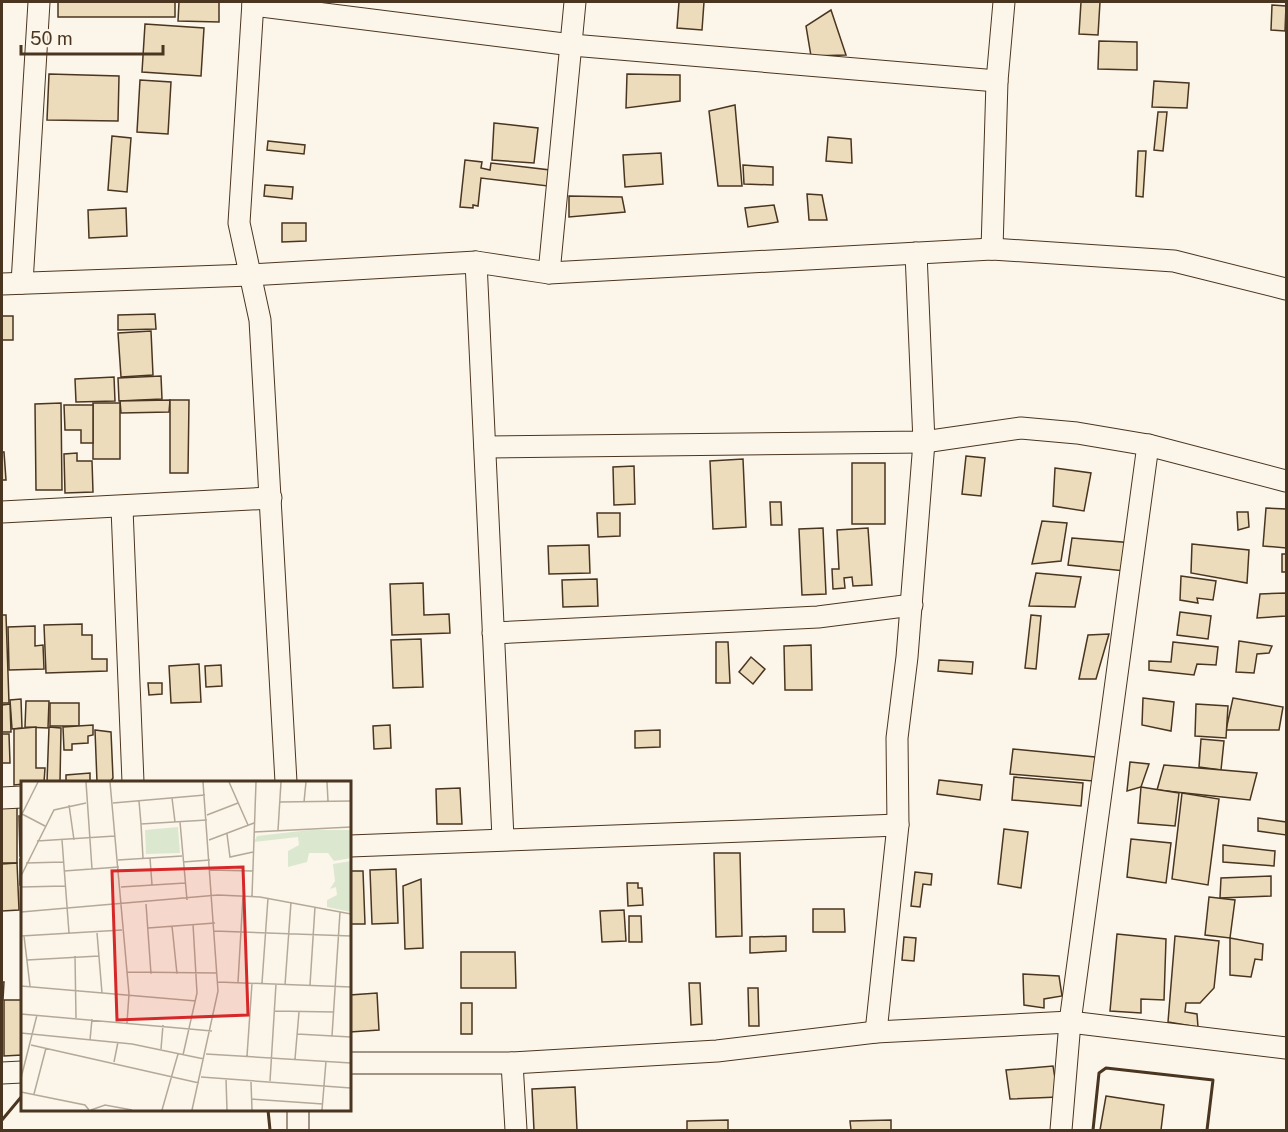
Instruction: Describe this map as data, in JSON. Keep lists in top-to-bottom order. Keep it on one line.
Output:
{"scale_bar":"50 m"}
